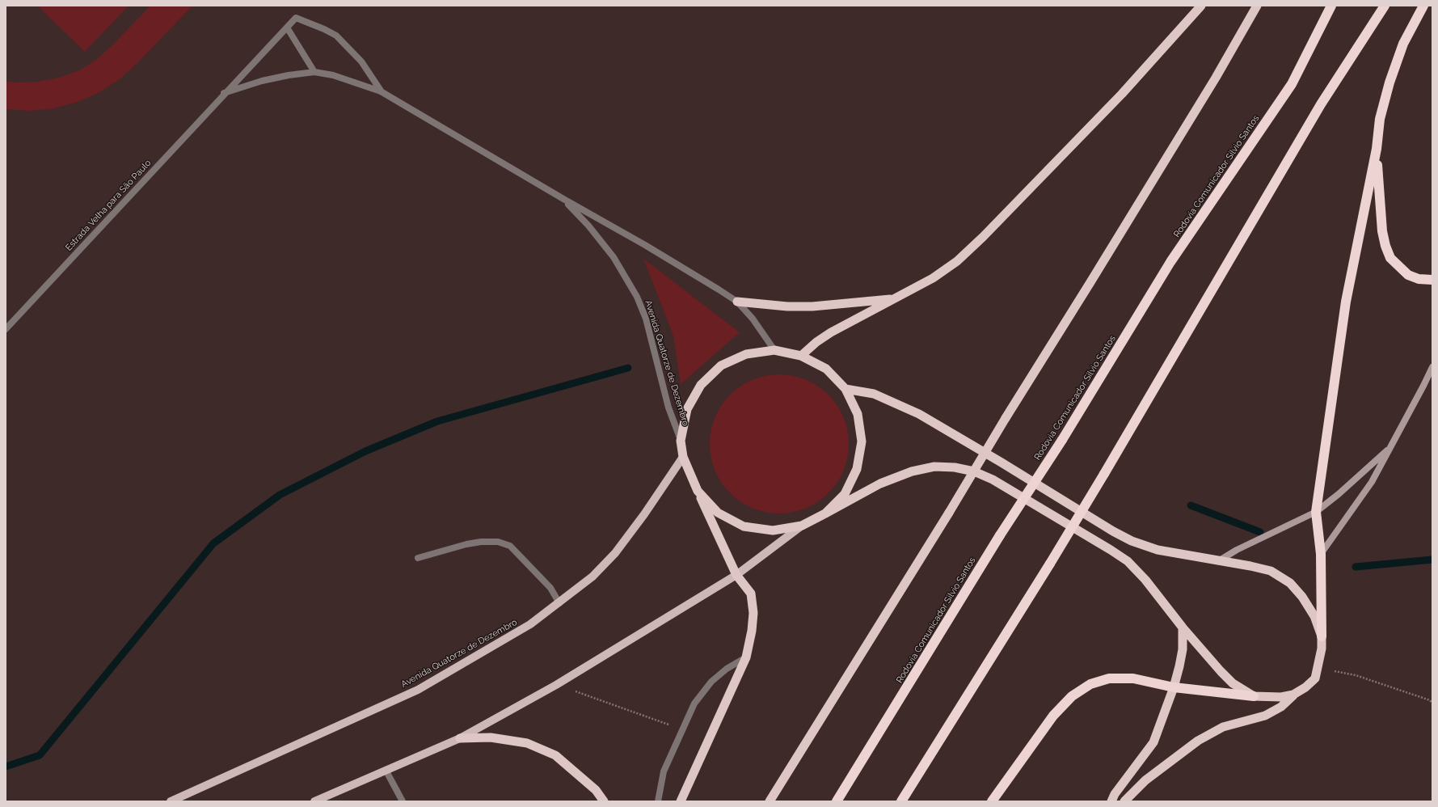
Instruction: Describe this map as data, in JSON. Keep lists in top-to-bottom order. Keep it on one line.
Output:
{"streets":{"highway":["Rodovia Comunicador Silvio Santos"],"main road":["Avenida Quatorze de Dezembro"],"street":["Estrada Velha para São Paulo"]}}
